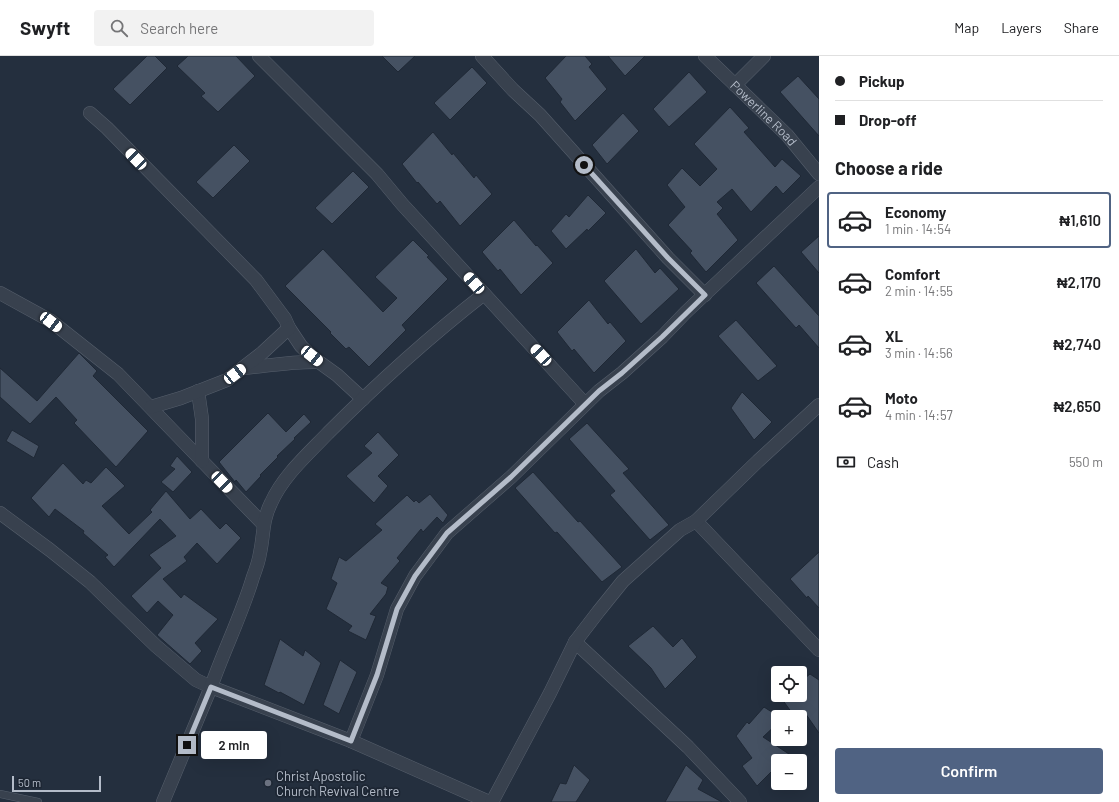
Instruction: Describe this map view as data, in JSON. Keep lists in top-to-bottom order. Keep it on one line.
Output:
{"streets":{"street":["Powerline Road"]},"places":["Christ Apostolic Church Revival Centre"],"scale_bar":"50 m","page":{"header":"Swyft","search":"Search here","nav":["Map","Layers","Share"],"banner":["Pickup","Drop-off"],"heading":"Choose a ride","list":[{"name":"Economy","note":"1 min · 14:54","value":"₦1,610"},{"name":"Comfort","note":"2 min · 14:55","value":"₦2,170"},{"name":"XL","note":"3 min · 14:56","value":"₦2,740"},{"name":"Moto","note":"4 min · 14:57","value":"₦2,650"}],"pay":["Cash","550 m"],"map_buttons":["+","−"],"bubble":"2 min","buttons":"Confirm","scale":"50 m"}}
